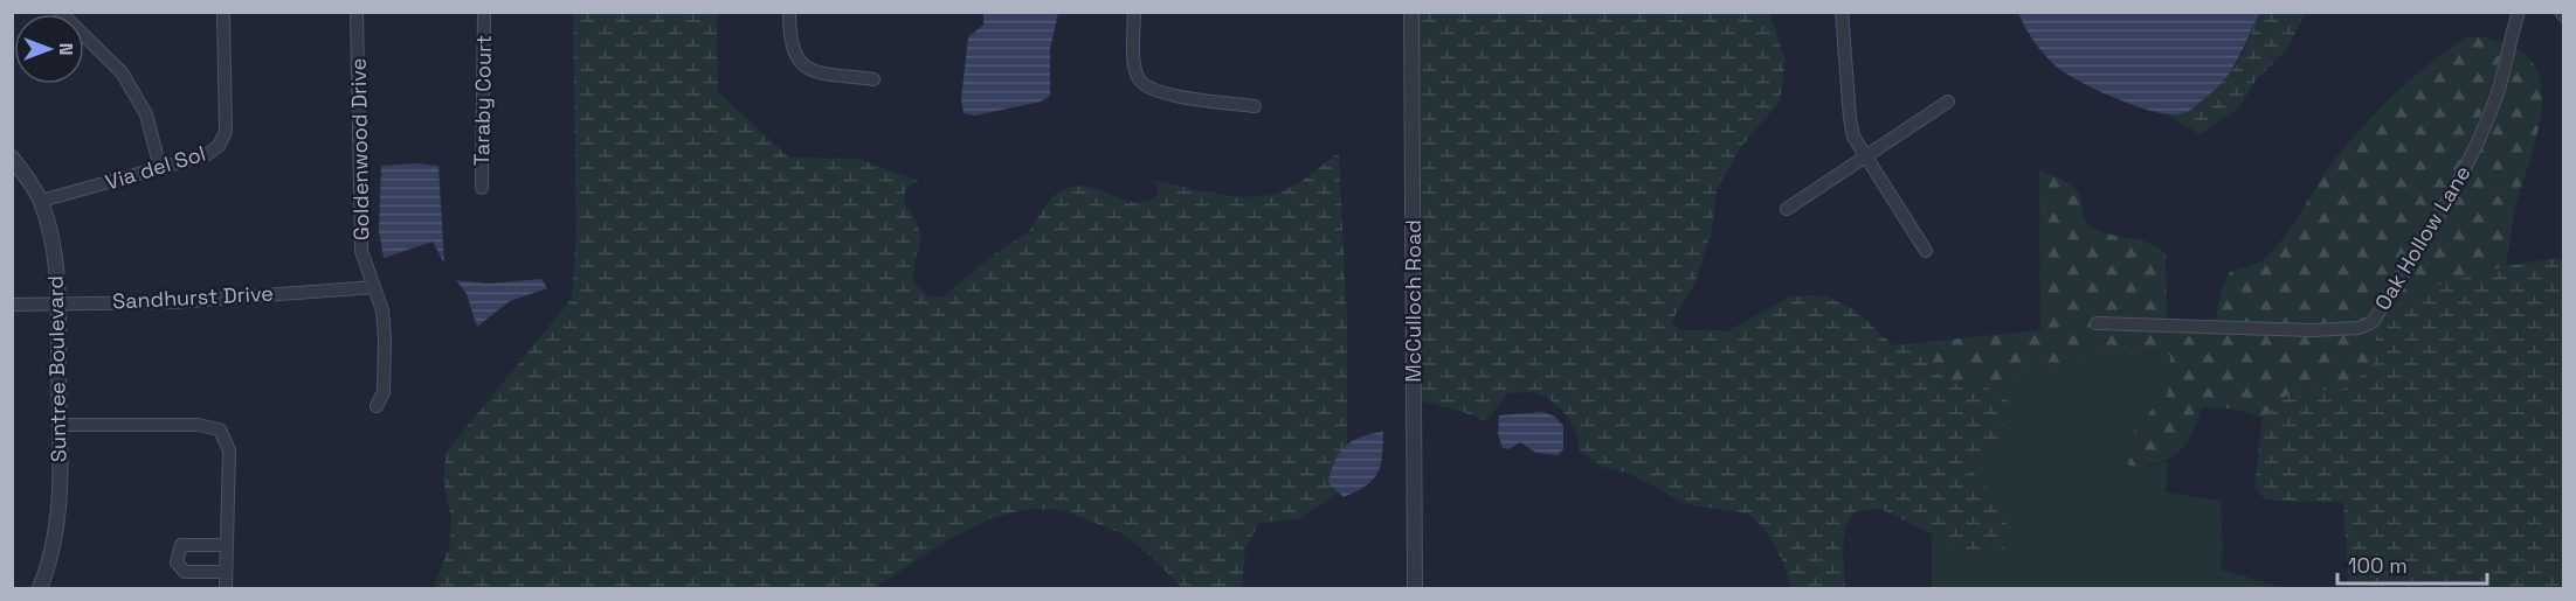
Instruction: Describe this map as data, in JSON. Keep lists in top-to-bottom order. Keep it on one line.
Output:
{"streets":{"street":["Taraby Court","Goldenwood Drive","Via del Sol","Oak Hollow Lane","Sandhurst Drive","McCulloch Road","Suntree Boulevard"]},"crossings":[["Goldenwood Drive","Sandhurst Drive"],["Via del Sol","Suntree Boulevard"],["Sandhurst Drive","Suntree Boulevard"]],"scale_bar":"100 m","north":"right"}
